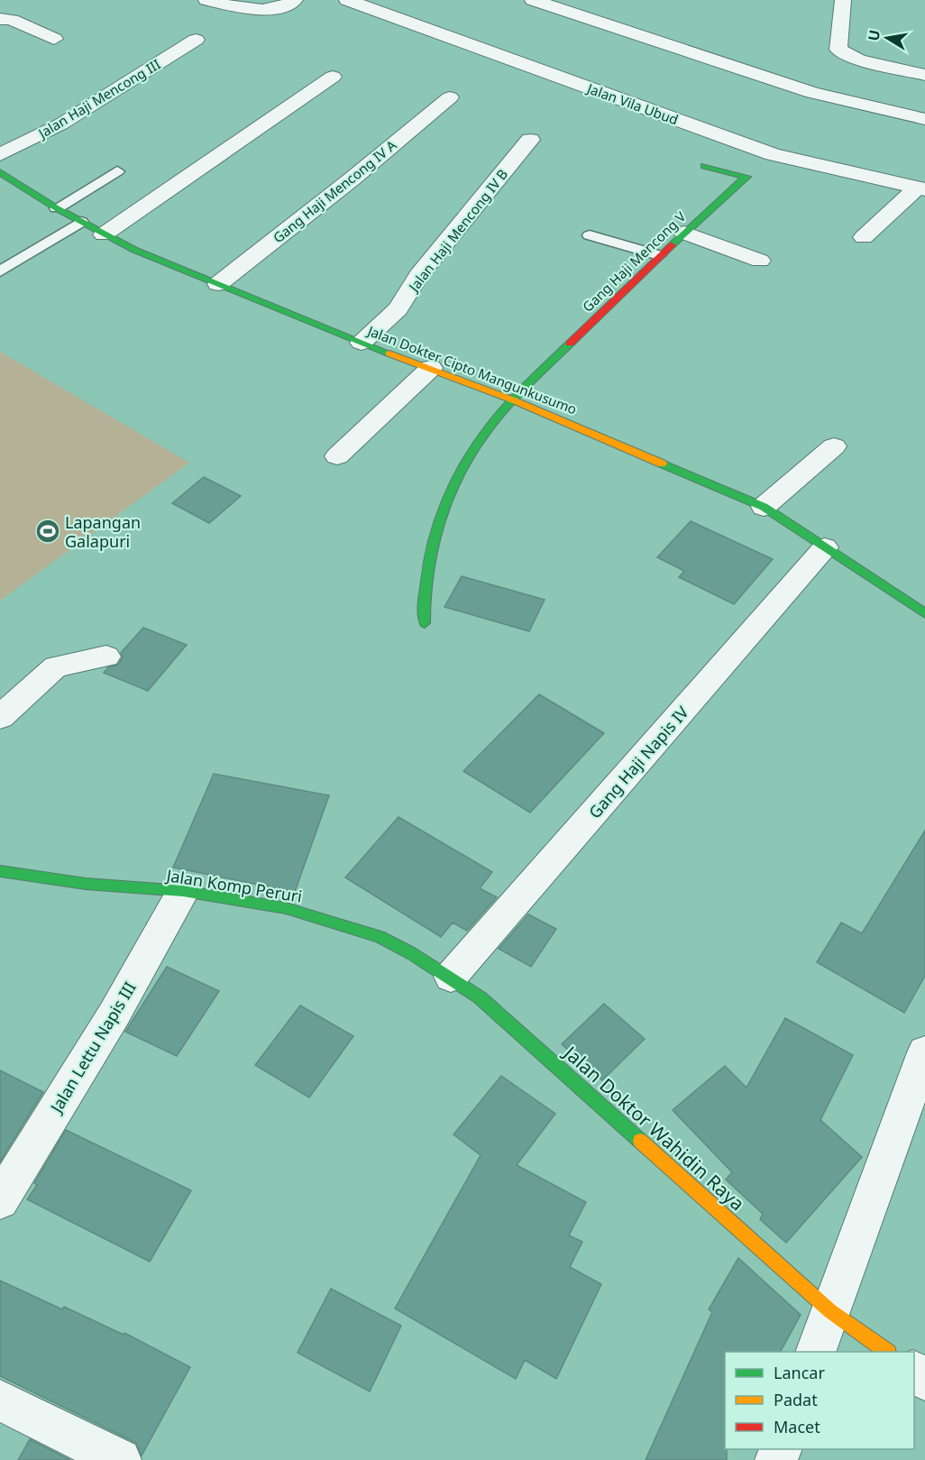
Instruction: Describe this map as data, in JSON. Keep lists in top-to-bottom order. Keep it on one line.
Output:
{"streets":{"street":["Jalan Haji Mencong III","Jalan Vila Ubud","Gang Haji Mencong IV A","Jalan Haji Mencong IV B","Gang Haji Mencong V","Jalan Dokter Cipto Mangunkusumo","Gang Haji Napis IV","Jalan Komp Peruri","Jalan Lettu Napis III","Jalan Doktor Wahidin Raya"]},"crossings":[["Gang Haji Mencong IV A","Jalan Dokter Cipto Mangunkusumo"],["Jalan Haji Mencong IV B","Jalan Dokter Cipto Mangunkusumo"],["Gang Haji Mencong V","Jalan Dokter Cipto Mangunkusumo"],["Jalan Dokter Cipto Mangunkusumo","Gang Haji Napis IV"],["Gang Haji Napis IV","Jalan Komp Peruri"],["Gang Haji Napis IV","Jalan Doktor Wahidin Raya"],["Jalan Komp Peruri","Jalan Lettu Napis III"],["Jalan Komp Peruri","Jalan Doktor Wahidin Raya"]],"places":{"sports":["Lapangan Galapuri"]},"legend":["Lancar","Padat","Macet"],"north":"left"}
